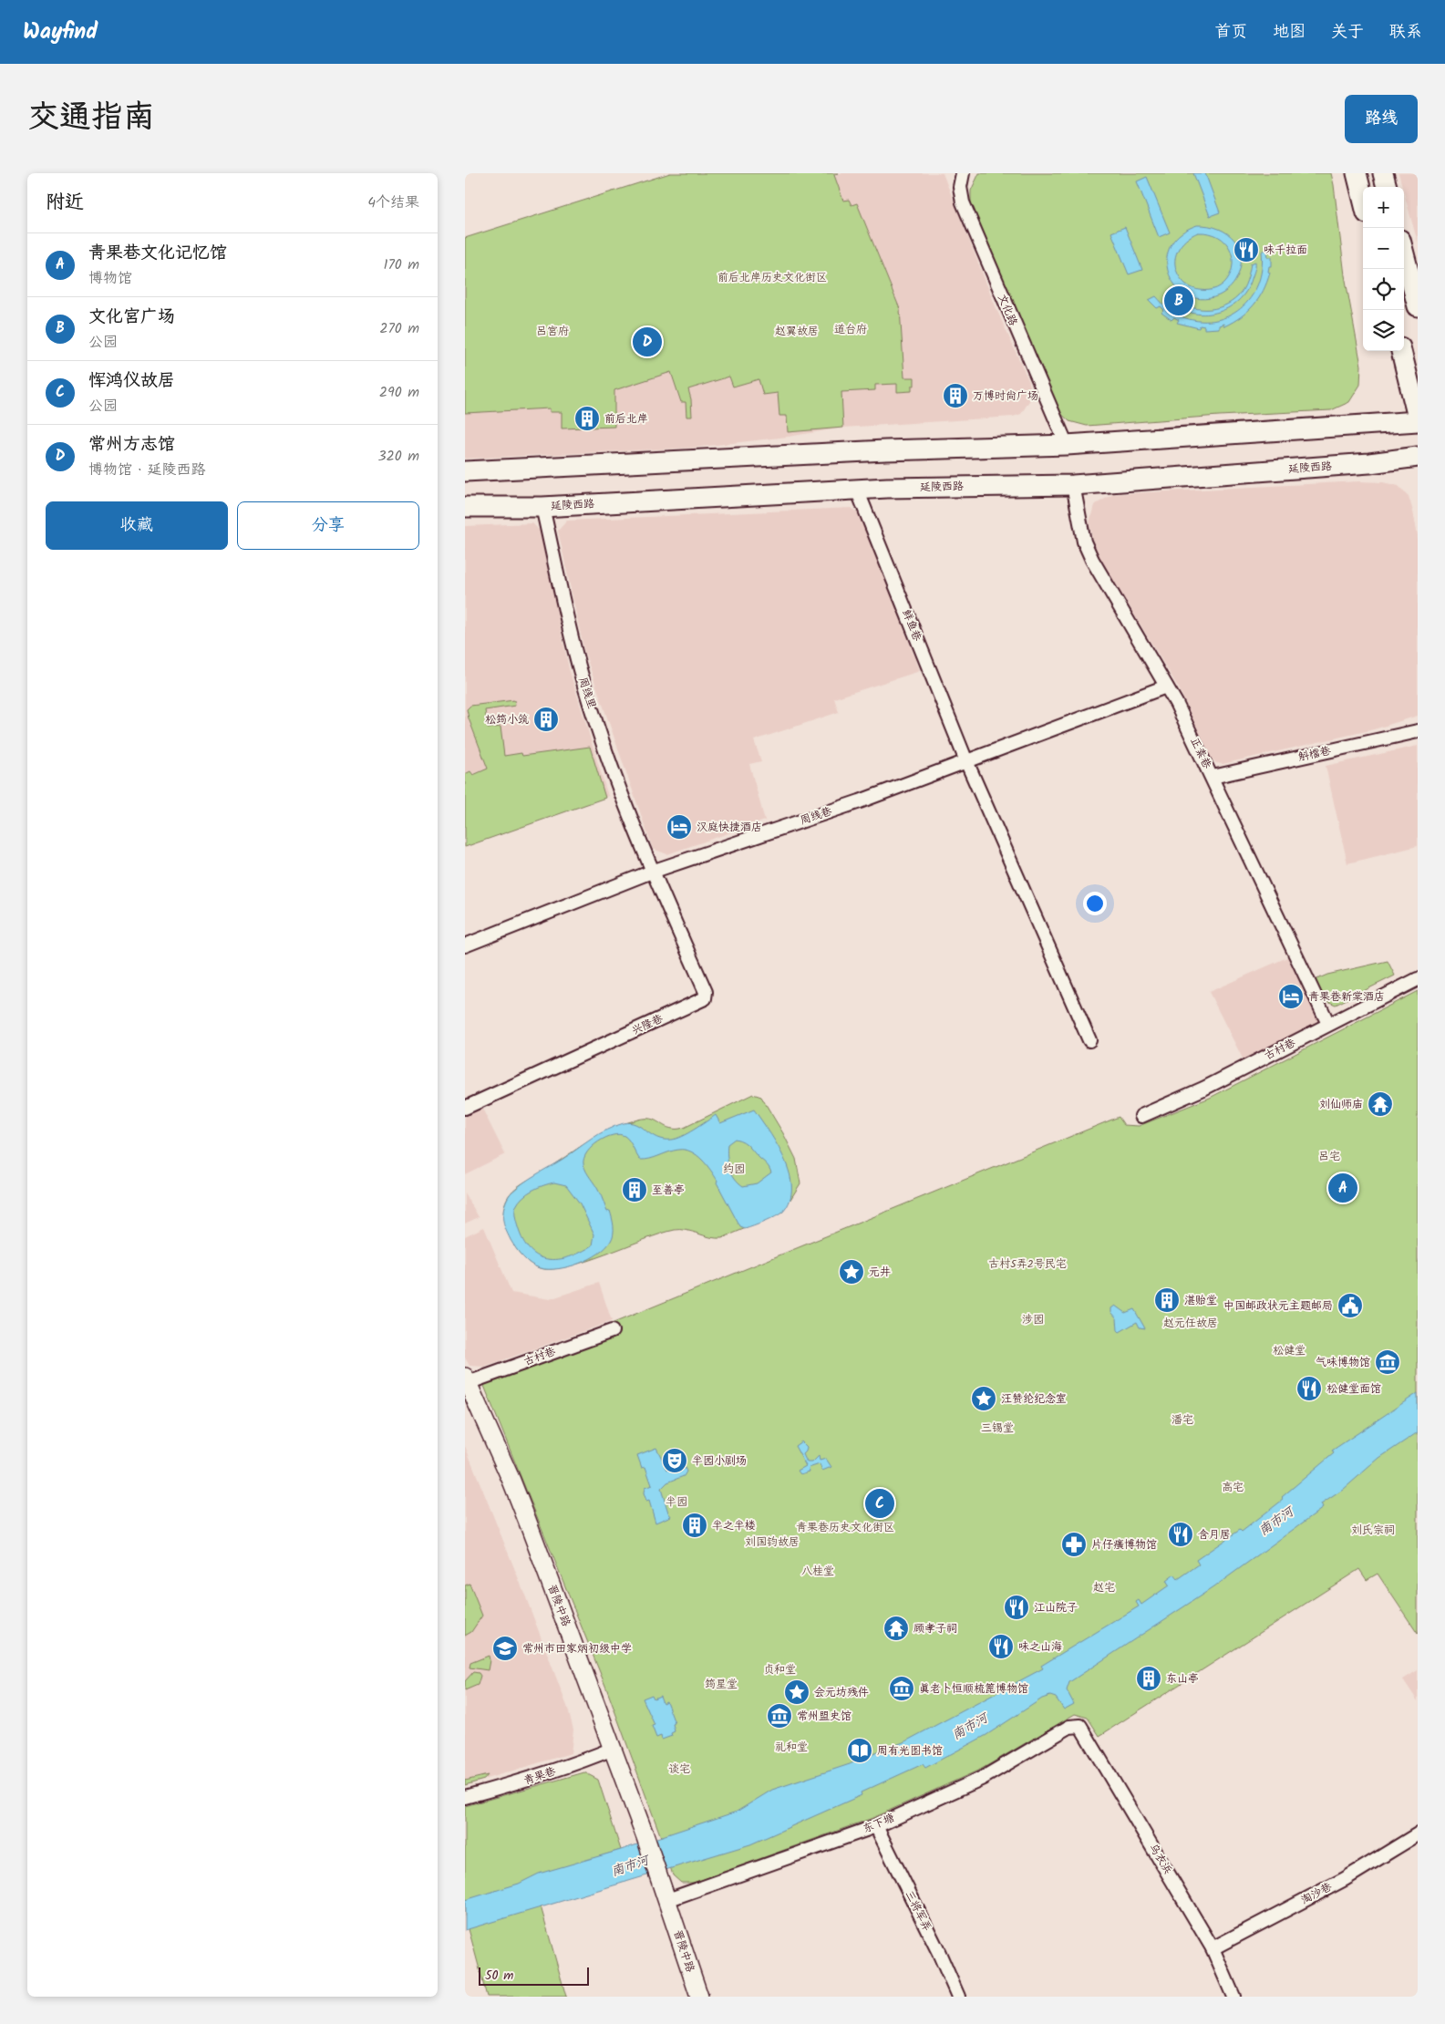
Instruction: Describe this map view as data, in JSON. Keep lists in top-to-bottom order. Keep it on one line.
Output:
{"streets":{"main road":["延陵西路","晋陵中路"],"street":["文化路","鲜鱼巷","周线里","正素巷","斛檔巷","周线巷","兴隆巷","古村巷","青果巷","东下塘","乌衣浜","淘沙巷","三将军弄"]},"crossings":[["延陵西路","鲜鱼巷"],["延陵西路","周线里"],["延陵西路","正素巷"],["鲜鱼巷","周线巷"],["周线里","周线巷"],["周线里","兴隆巷"],["正素巷","斛檔巷"],["正素巷","周线巷"],["正素巷","古村巷"],["周线巷","兴隆巷"],["古村巷","晋陵中路"],["晋陵中路","青果巷"],["晋陵中路","东下塘"],["东下塘","乌衣浜"],["东下塘","三将军弄"],["乌衣浜","淘沙巷"]],"water":["南市河"],"parks":["前后北岸历史文化街区","道台府","吕宫府","赵翼故居","吕宅","约园","古村5弄2号民宅","涉园","赵元任故居","松健堂","潘宅","三锡堂","高宅","半园","青果巷历史文化街区","刘氏宗祠","刘国钧故居","八桂堂","赵宅","贞和堂","筠星堂","礼和堂","谈宅"],"places":{"restaurant":["味千拉面","松健堂面馆","含月居","江山院子","味之山海"],"building":["万博时尚广场","前后北岸","松筠小筑","至善亭","湛贻堂","半之半楼","东山亭"],"hotel":["汉庭快捷酒店","青果巷新棠酒店"],"temple":["刘仙师庙","顾孝子祠"],"place":["元井","汪赞纶纪念室","会元坊残件"],"public building":["中国邮政状元主题邮局"],"museum":["气味博物馆","真老卜恒顺梳篦博物馆","常州盟史馆"],"theatre":["半园小剧场"],"pharmacy":["片仔癀博物馆"],"school or university":["常州市田家炳初级中学"],"library":["周有光图书馆"]},"scale_bar":"50 m","page":{"header":"Wayfind","nav":["首页","地图","关于","联系"],"title":"交通指南","buttons":["路线",["收藏","分享"]],"heading":["附近","4个结果"],"map_buttons":["+","−"],"list":[{"mark":"A","name":"青果巷文化记忆馆","note":"博物馆","value":"170 m"},{"mark":"B","name":"文化宫广场","note":"公园","value":"270 m"},{"mark":"C","name":"恽鸿仪故居","note":"公园","value":"290 m"},{"mark":"D","name":"常州方志馆","note":"博物馆 · 延陵西路","value":"320 m"}],"pins":["B","D","A","C"],"scale":"50 m"}}
